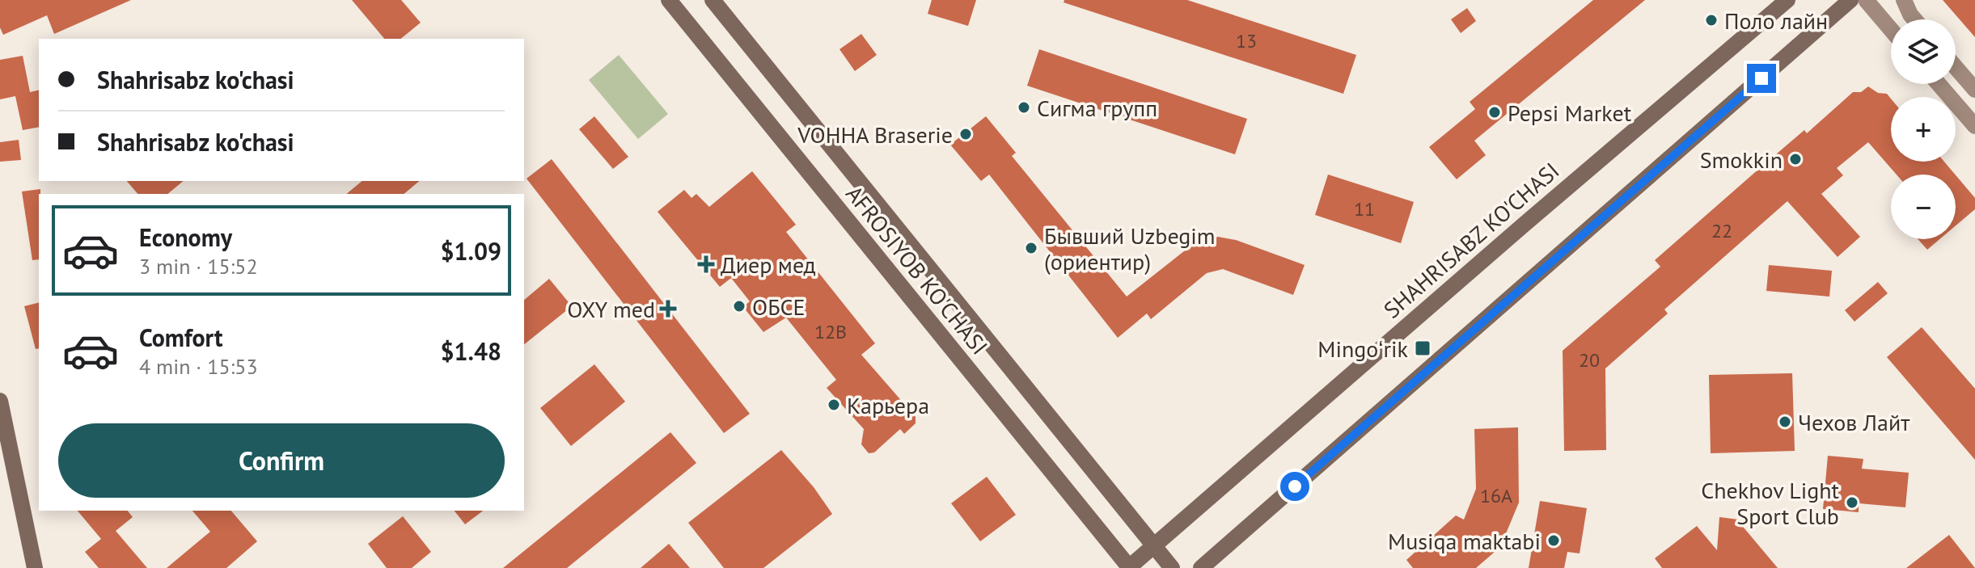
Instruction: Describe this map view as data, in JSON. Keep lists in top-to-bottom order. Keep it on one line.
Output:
{"streets":{"main road":["SHAHRISABZ KO'CHASI","AFROSIYOB KO'CHASI"]},"crossings":[["SHAHRISABZ KO'CHASI","AFROSIYOB KO'CHASI"]],"places":{"other":["Поло лайн","Сигма групп","Pepsi Market","VOHHA Braserie","Smokkin","Бывший Uzbegim (ориентир)","ОБСЕ","Карьера","Чехов Лайт","Chekhov Light Sport Club","Musiqa maktabi"],"health":["Диер мед","OXY med"],"transit":["Mingoʻrik"]},"house_numbers":["13","11","22","12B","20","16A"],"page":{"map_buttons":["+","−"],"banner":["Shahrisabz ko'chasi","Shahrisabz ko'chasi"],"list":[{"name":"Economy","note":"3 min · 15:52","value":"$1.09"},{"name":"Comfort","note":"4 min · 15:53","value":"$1.48"}],"buttons":"Confirm"}}
